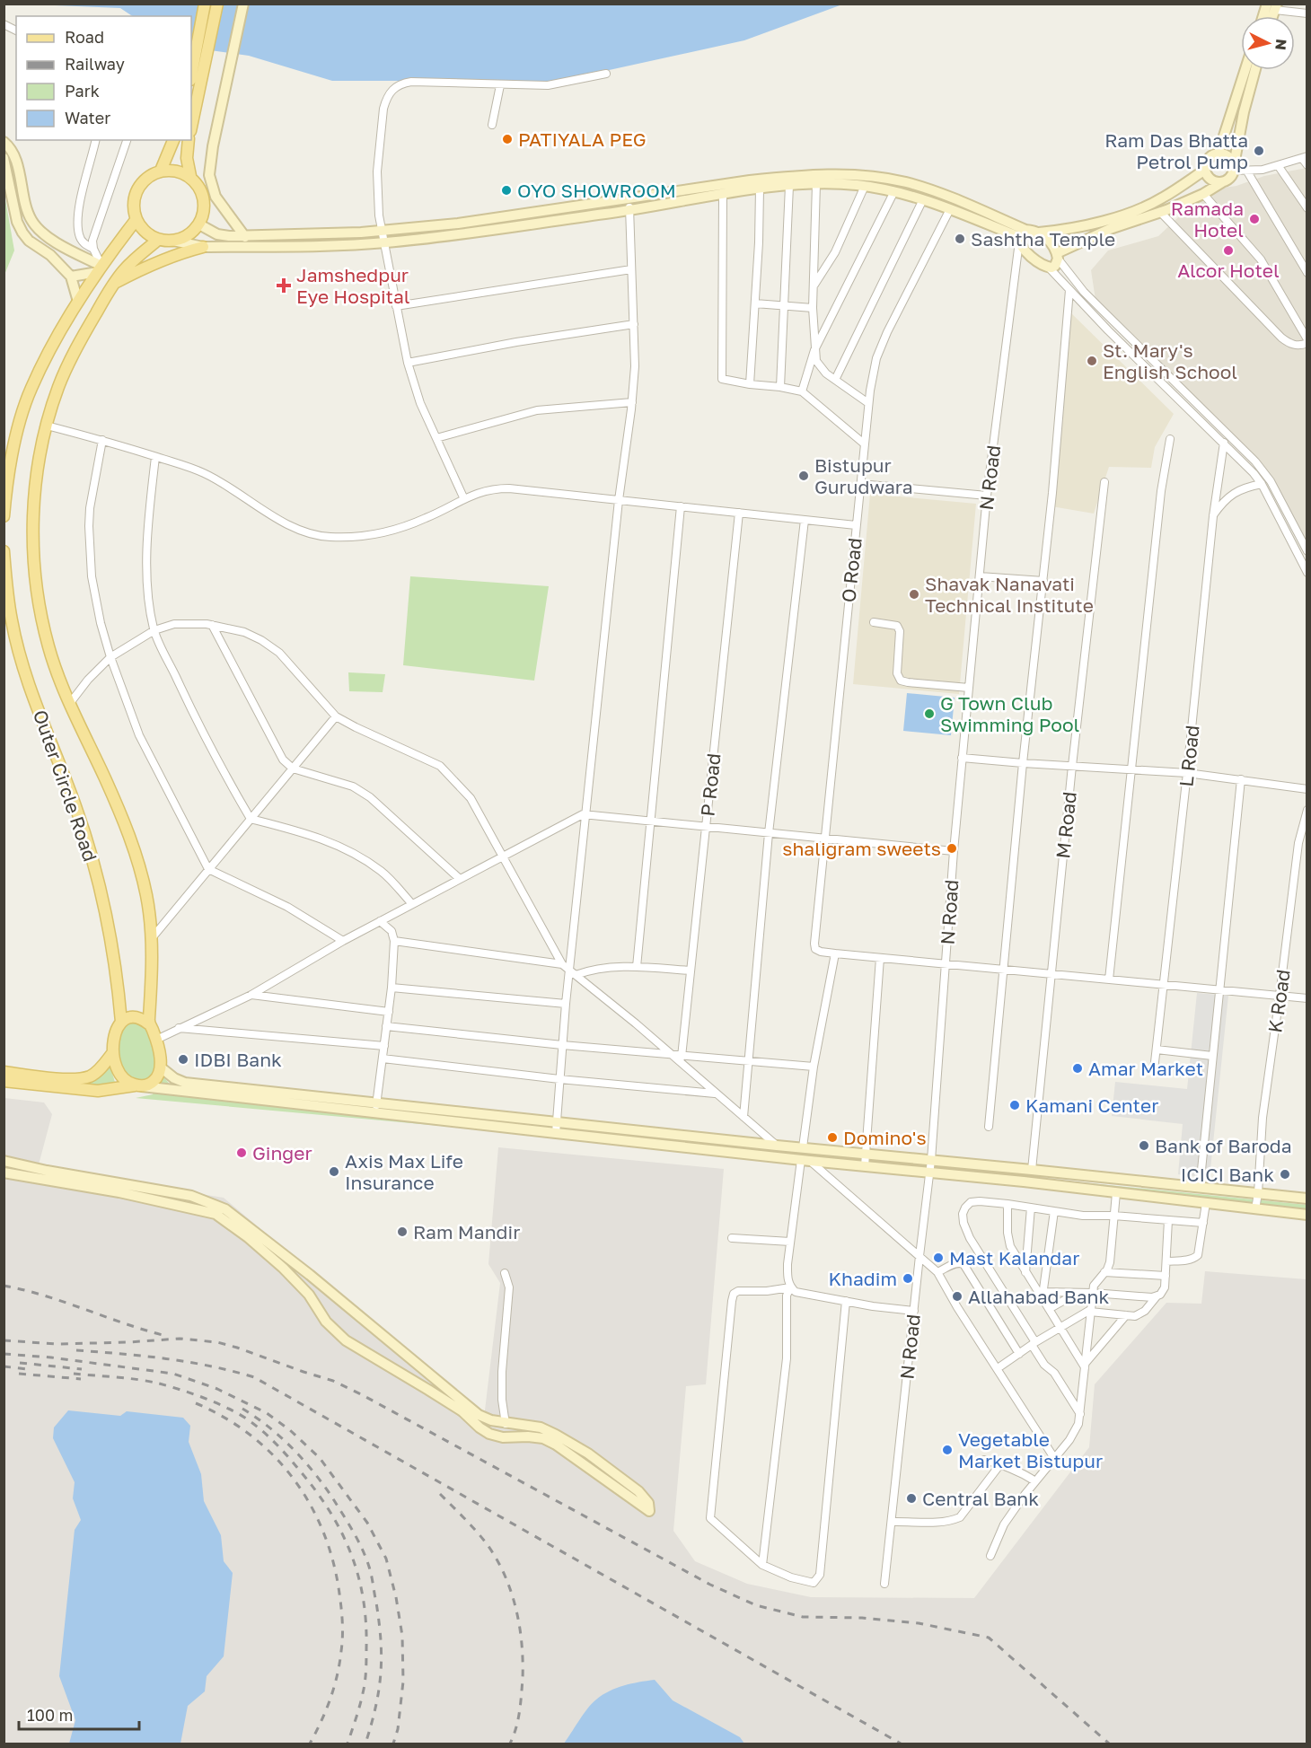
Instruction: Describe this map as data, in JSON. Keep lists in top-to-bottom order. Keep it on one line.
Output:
{"streets":{"main road":["Outer Circle Road"],"street":["N Road","O Road","L Road","P Road","M Road","K Road"]},"places":{"other":["PATIYALA PEG","Ram Das Bhatta Petrol Pump","OYO SHOWROOM","Ramada Hotel","Sashtha Temple","Alcor Hotel","St. Mary's English School","Bistupur Gurudwara","Shavak Nanavati Technical Institute","G Town Club Swimming Pool","shaligram sweets","IDBI Bank","Amar Market","Kamani Center","Domino's","Bank of Baroda","Ginger","Axis Max Life Insurance","ICICI Bank","Ram Mandir","Mast Kalandar","Khadim","Allahabad Bank","Vegetable Market Bistupur","Central Bank"],"health":["Jamshedpur Eye Hospital"]},"legend":["Road","Railway","Park","Water"],"scale_bar":"100 m","north":"right"}
